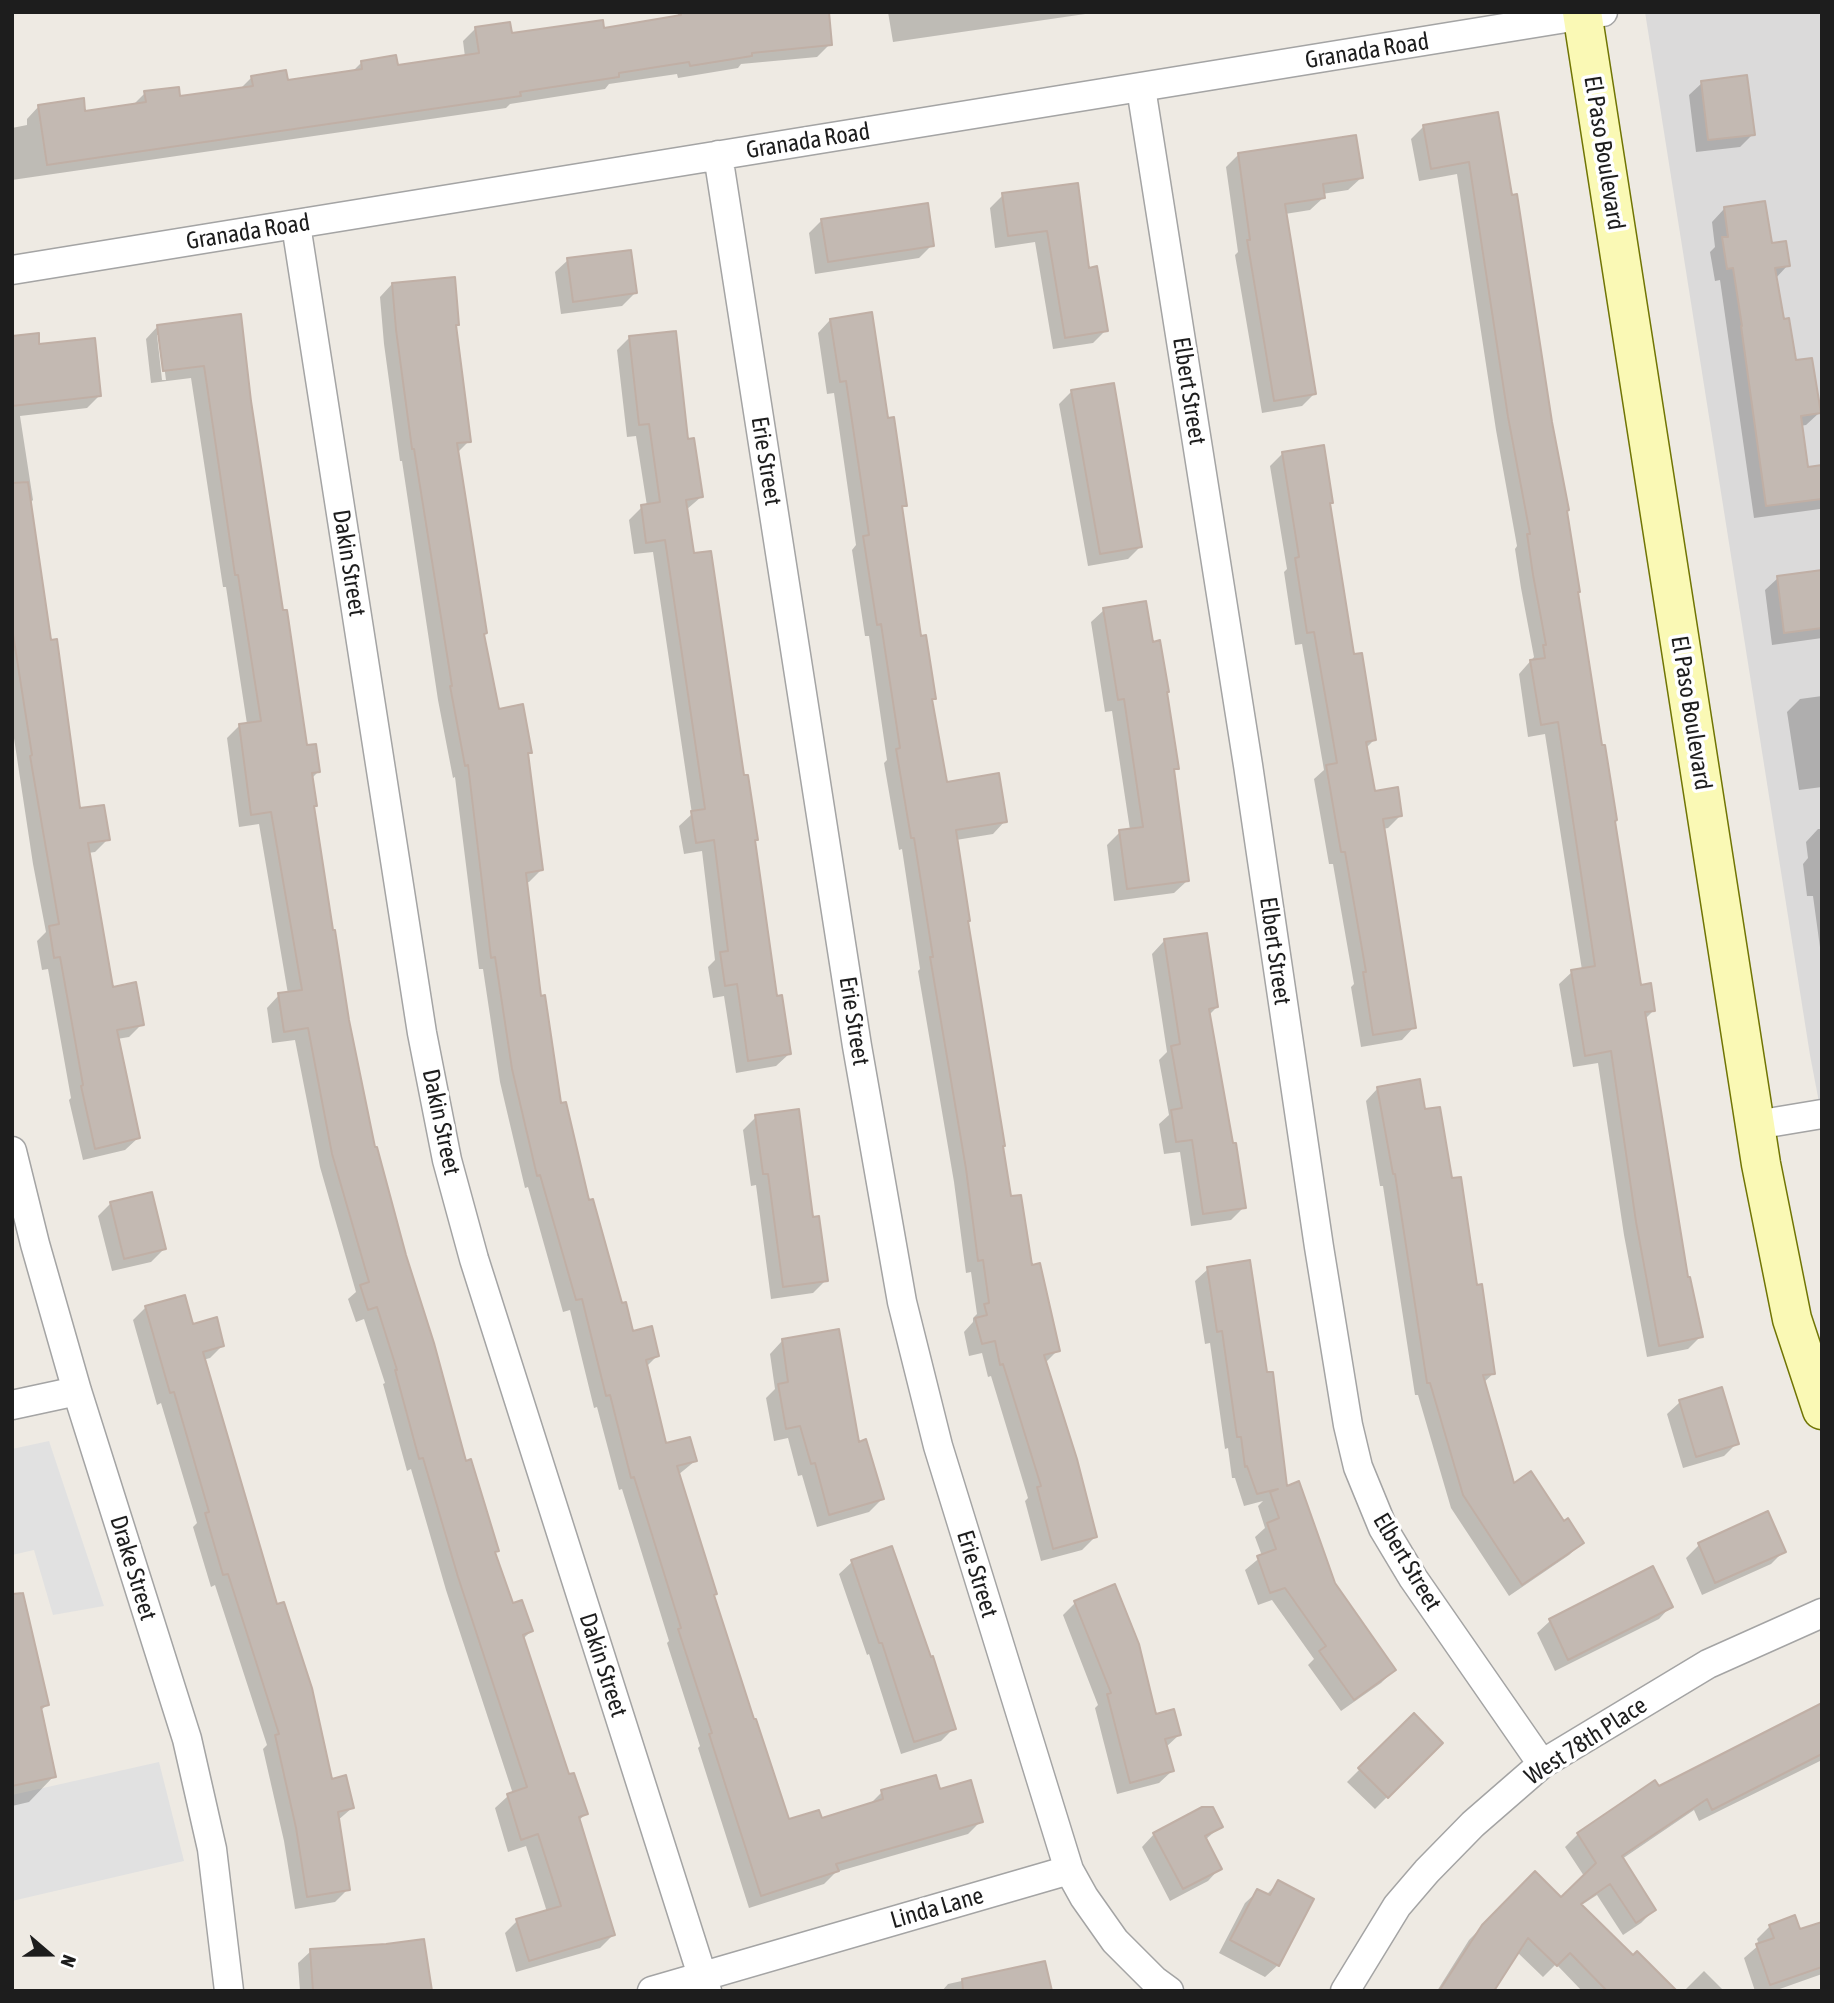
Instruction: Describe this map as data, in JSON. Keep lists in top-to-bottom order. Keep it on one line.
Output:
{"streets":{"street":["Granada Road","El Paso Boulevard","Elbert Street","Erie Street","Dakin Street","Drake Street","West 78th Place","Linda Lane"]},"crossings":[["Granada Road","El Paso Boulevard"],["Granada Road","Elbert Street"],["Granada Road","Erie Street"],["Granada Road","Dakin Street"],["Elbert Street","West 78th Place"],["Erie Street","Linda Lane"],["Dakin Street","Linda Lane"]],"north":"right"}
